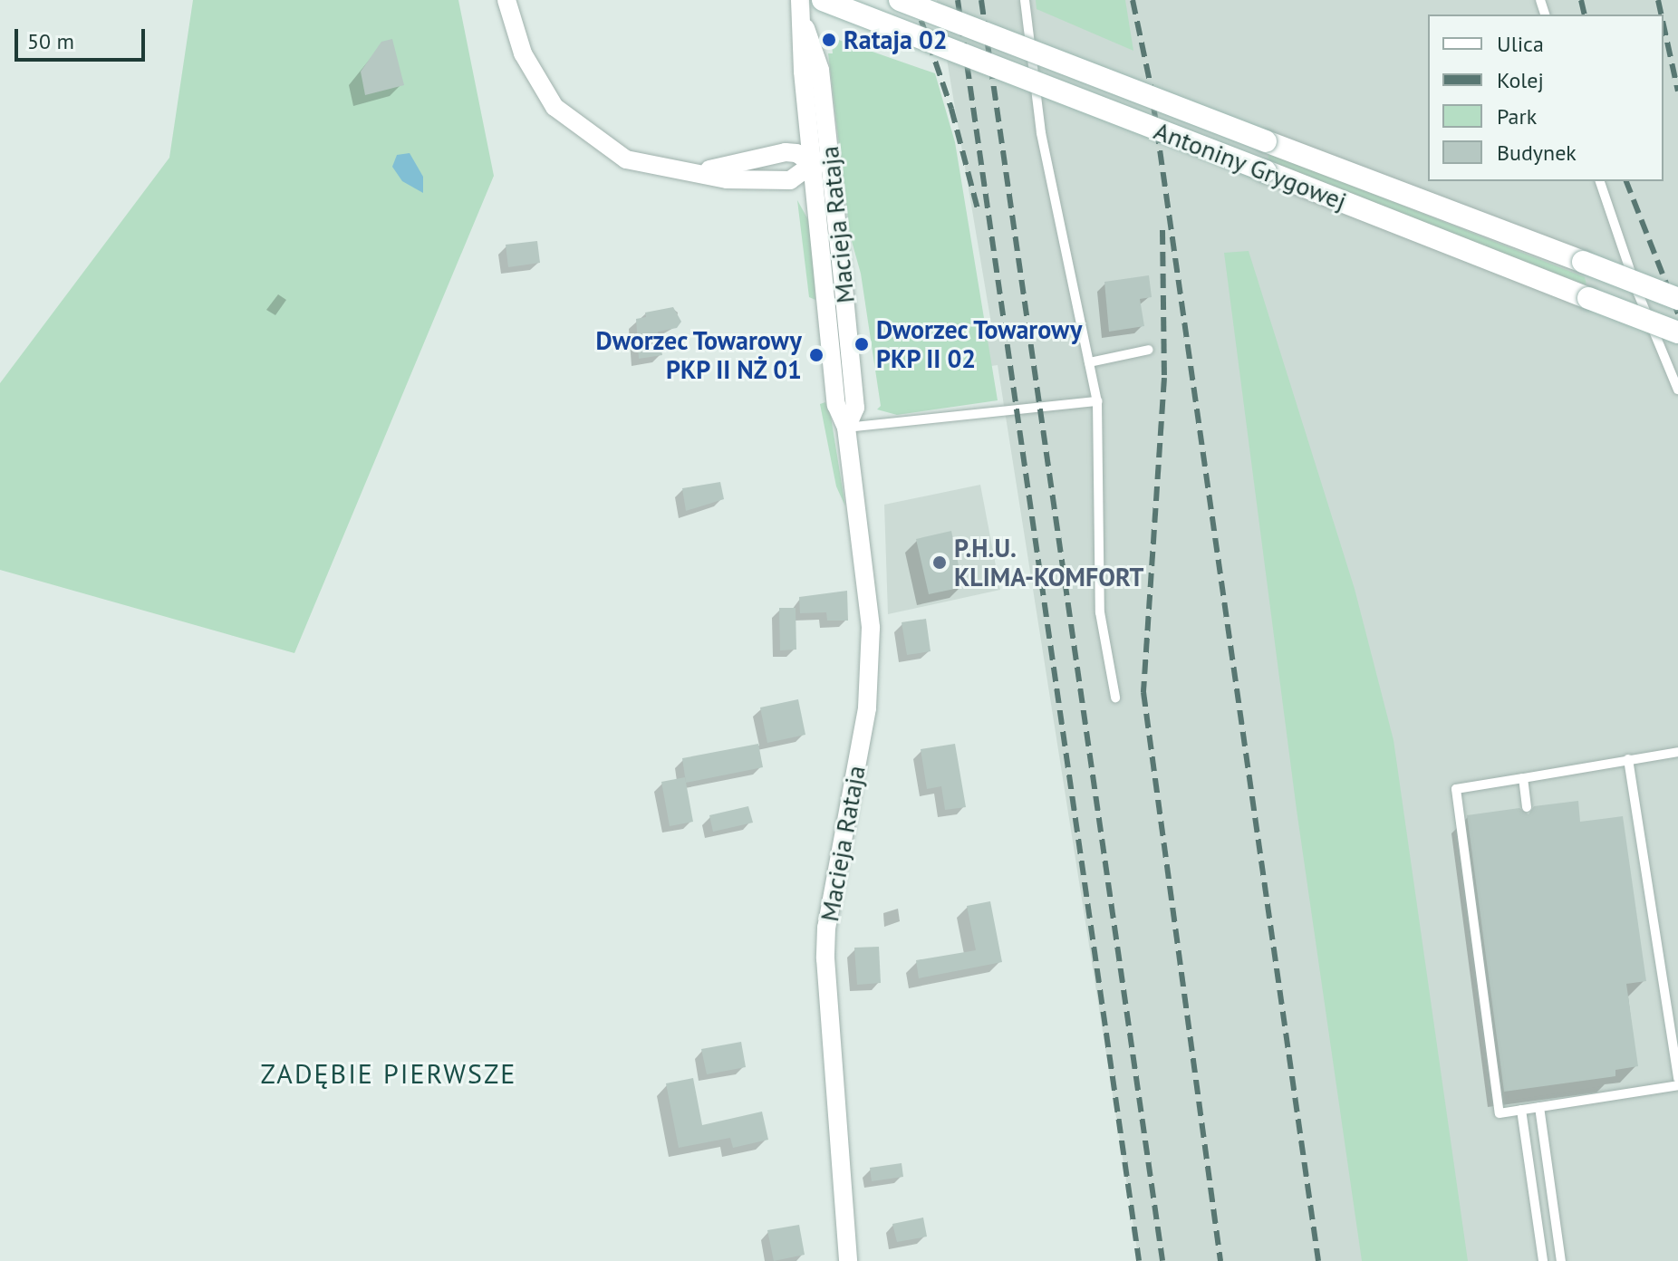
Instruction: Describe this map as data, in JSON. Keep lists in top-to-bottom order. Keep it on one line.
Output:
{"streets":{"street":["Antoniny Grygowej","Macieja Rataja"]},"districts":["ZADĘBIE PIERWSZE"],"places":["Rataja 02","Dworzec Towarowy PKP II 02","Dworzec Towarowy PKP II NŻ 01","P.H.U. KLIMA-KOMFORT"],"legend":["Ulica","Kolej","Park","Budynek"],"scale_bar":"50 m"}
